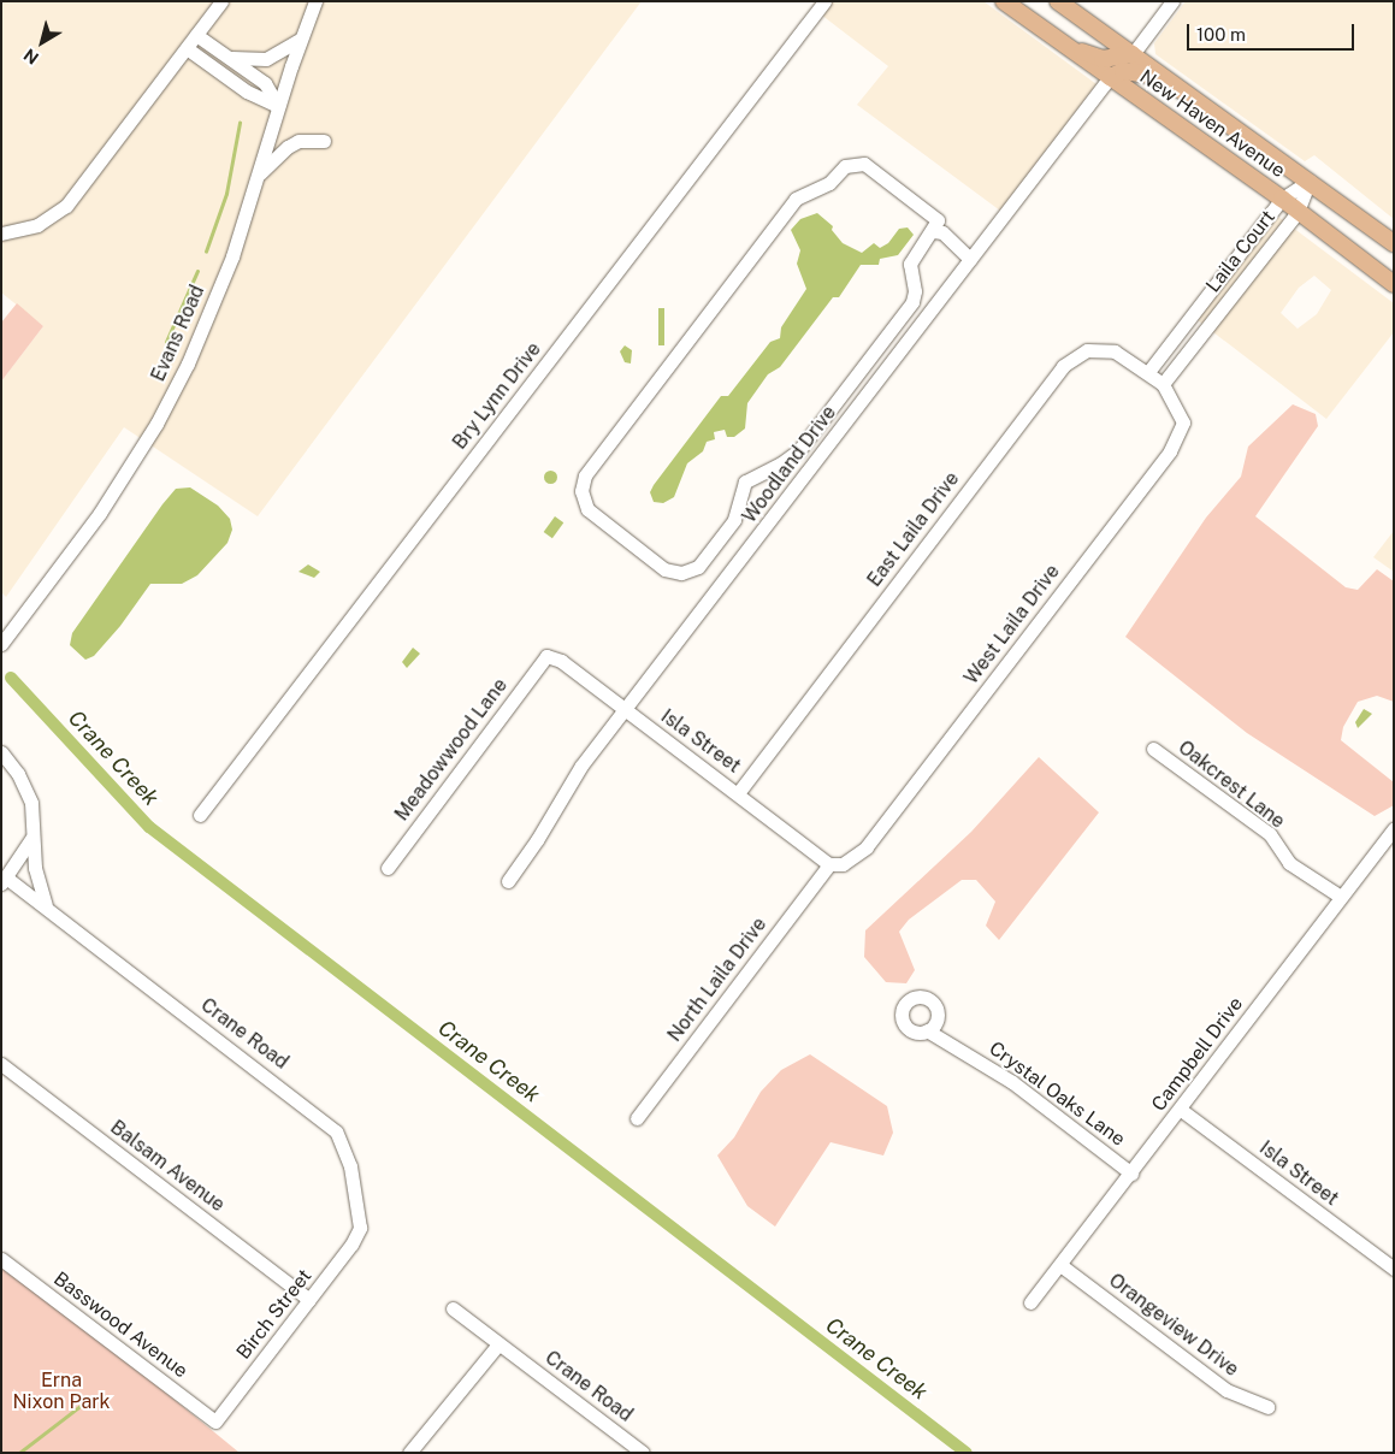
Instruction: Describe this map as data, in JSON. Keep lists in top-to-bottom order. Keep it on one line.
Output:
{"streets":{"main road":["New Haven Avenue"],"street":["Laila Court","Evans Road","Bry Lynn Drive","Woodland Drive","East Laila Drive","West Laila Drive","Isla Street","Meadowwood Lane","Oakcrest Lane","North Laila Drive","Crane Road","Campbell Drive","Crystal Oaks Lane","Balsam Avenue","Birch Street","Basswood Avenue","Orangeview Drive"]},"crossings":[["New Haven Avenue","Laila Court"],["New Haven Avenue","Woodland Drive"],["Laila Court","East Laila Drive"],["Laila Court","West Laila Drive"],["Woodland Drive","Isla Street"],["East Laila Drive","Isla Street"],["West Laila Drive","Isla Street"],["West Laila Drive","North Laila Drive"],["Isla Street","Meadowwood Lane"],["Isla Street","North Laila Drive"],["Isla Street","Campbell Drive"],["Oakcrest Lane","Campbell Drive"],["Crane Road","Birch Street"],["Campbell Drive","Crystal Oaks Lane"],["Campbell Drive","Orangeview Drive"],["Balsam Avenue","Birch Street"],["Birch Street","Basswood Avenue"]],"water":["Crane Creek"],"parks":["Erna Nixon Park"],"scale_bar":"100 m","north":"bottom left"}
